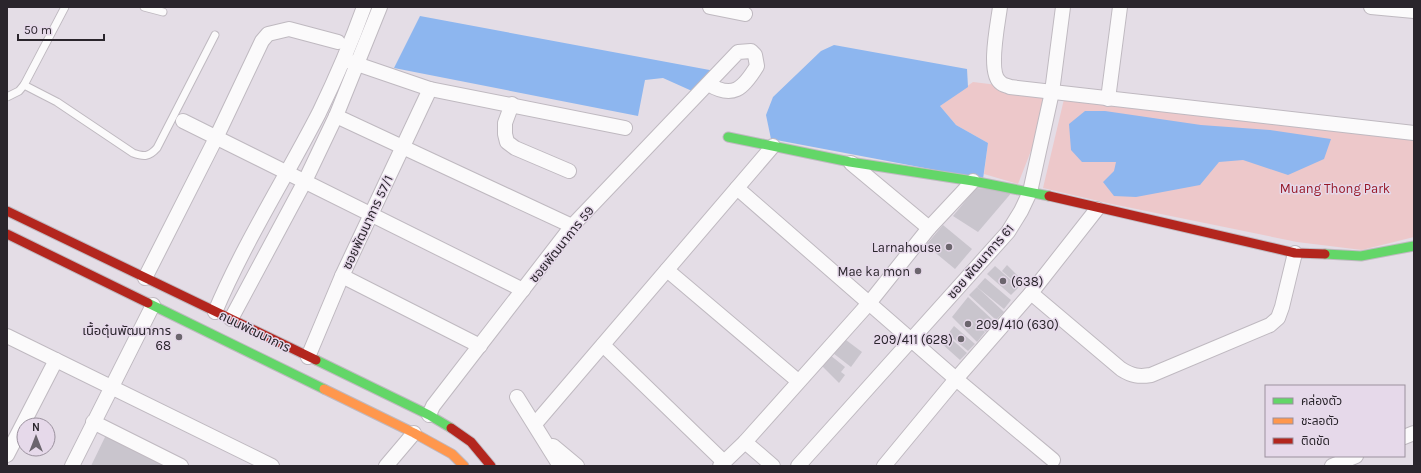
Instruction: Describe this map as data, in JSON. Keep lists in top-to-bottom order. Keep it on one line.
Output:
{"streets":{"main road":["ถนนพัฒนาการ"],"street":["ซอยพัฒนาการ 57/1","ซอยพัฒนาการ 59","ซอย พัฒนาการ 61"]},"crossings":[["ซอยพัฒนาการ 57/1","ถนนพัฒนาการ"],["ซอยพัฒนาการ 59","ถนนพัฒนาการ"]],"parks":["Muang Thong Park"],"places":["Larnahouse","Mae ka mon","(638)","209/410 (630)","เนื้อตุ๋นพัฒนาการ 68","209/411 (628)"],"legend":["คล่องตัว","ชะลอตัว","ติดขัด"],"scale_bar":"50 m","north":"top"}
